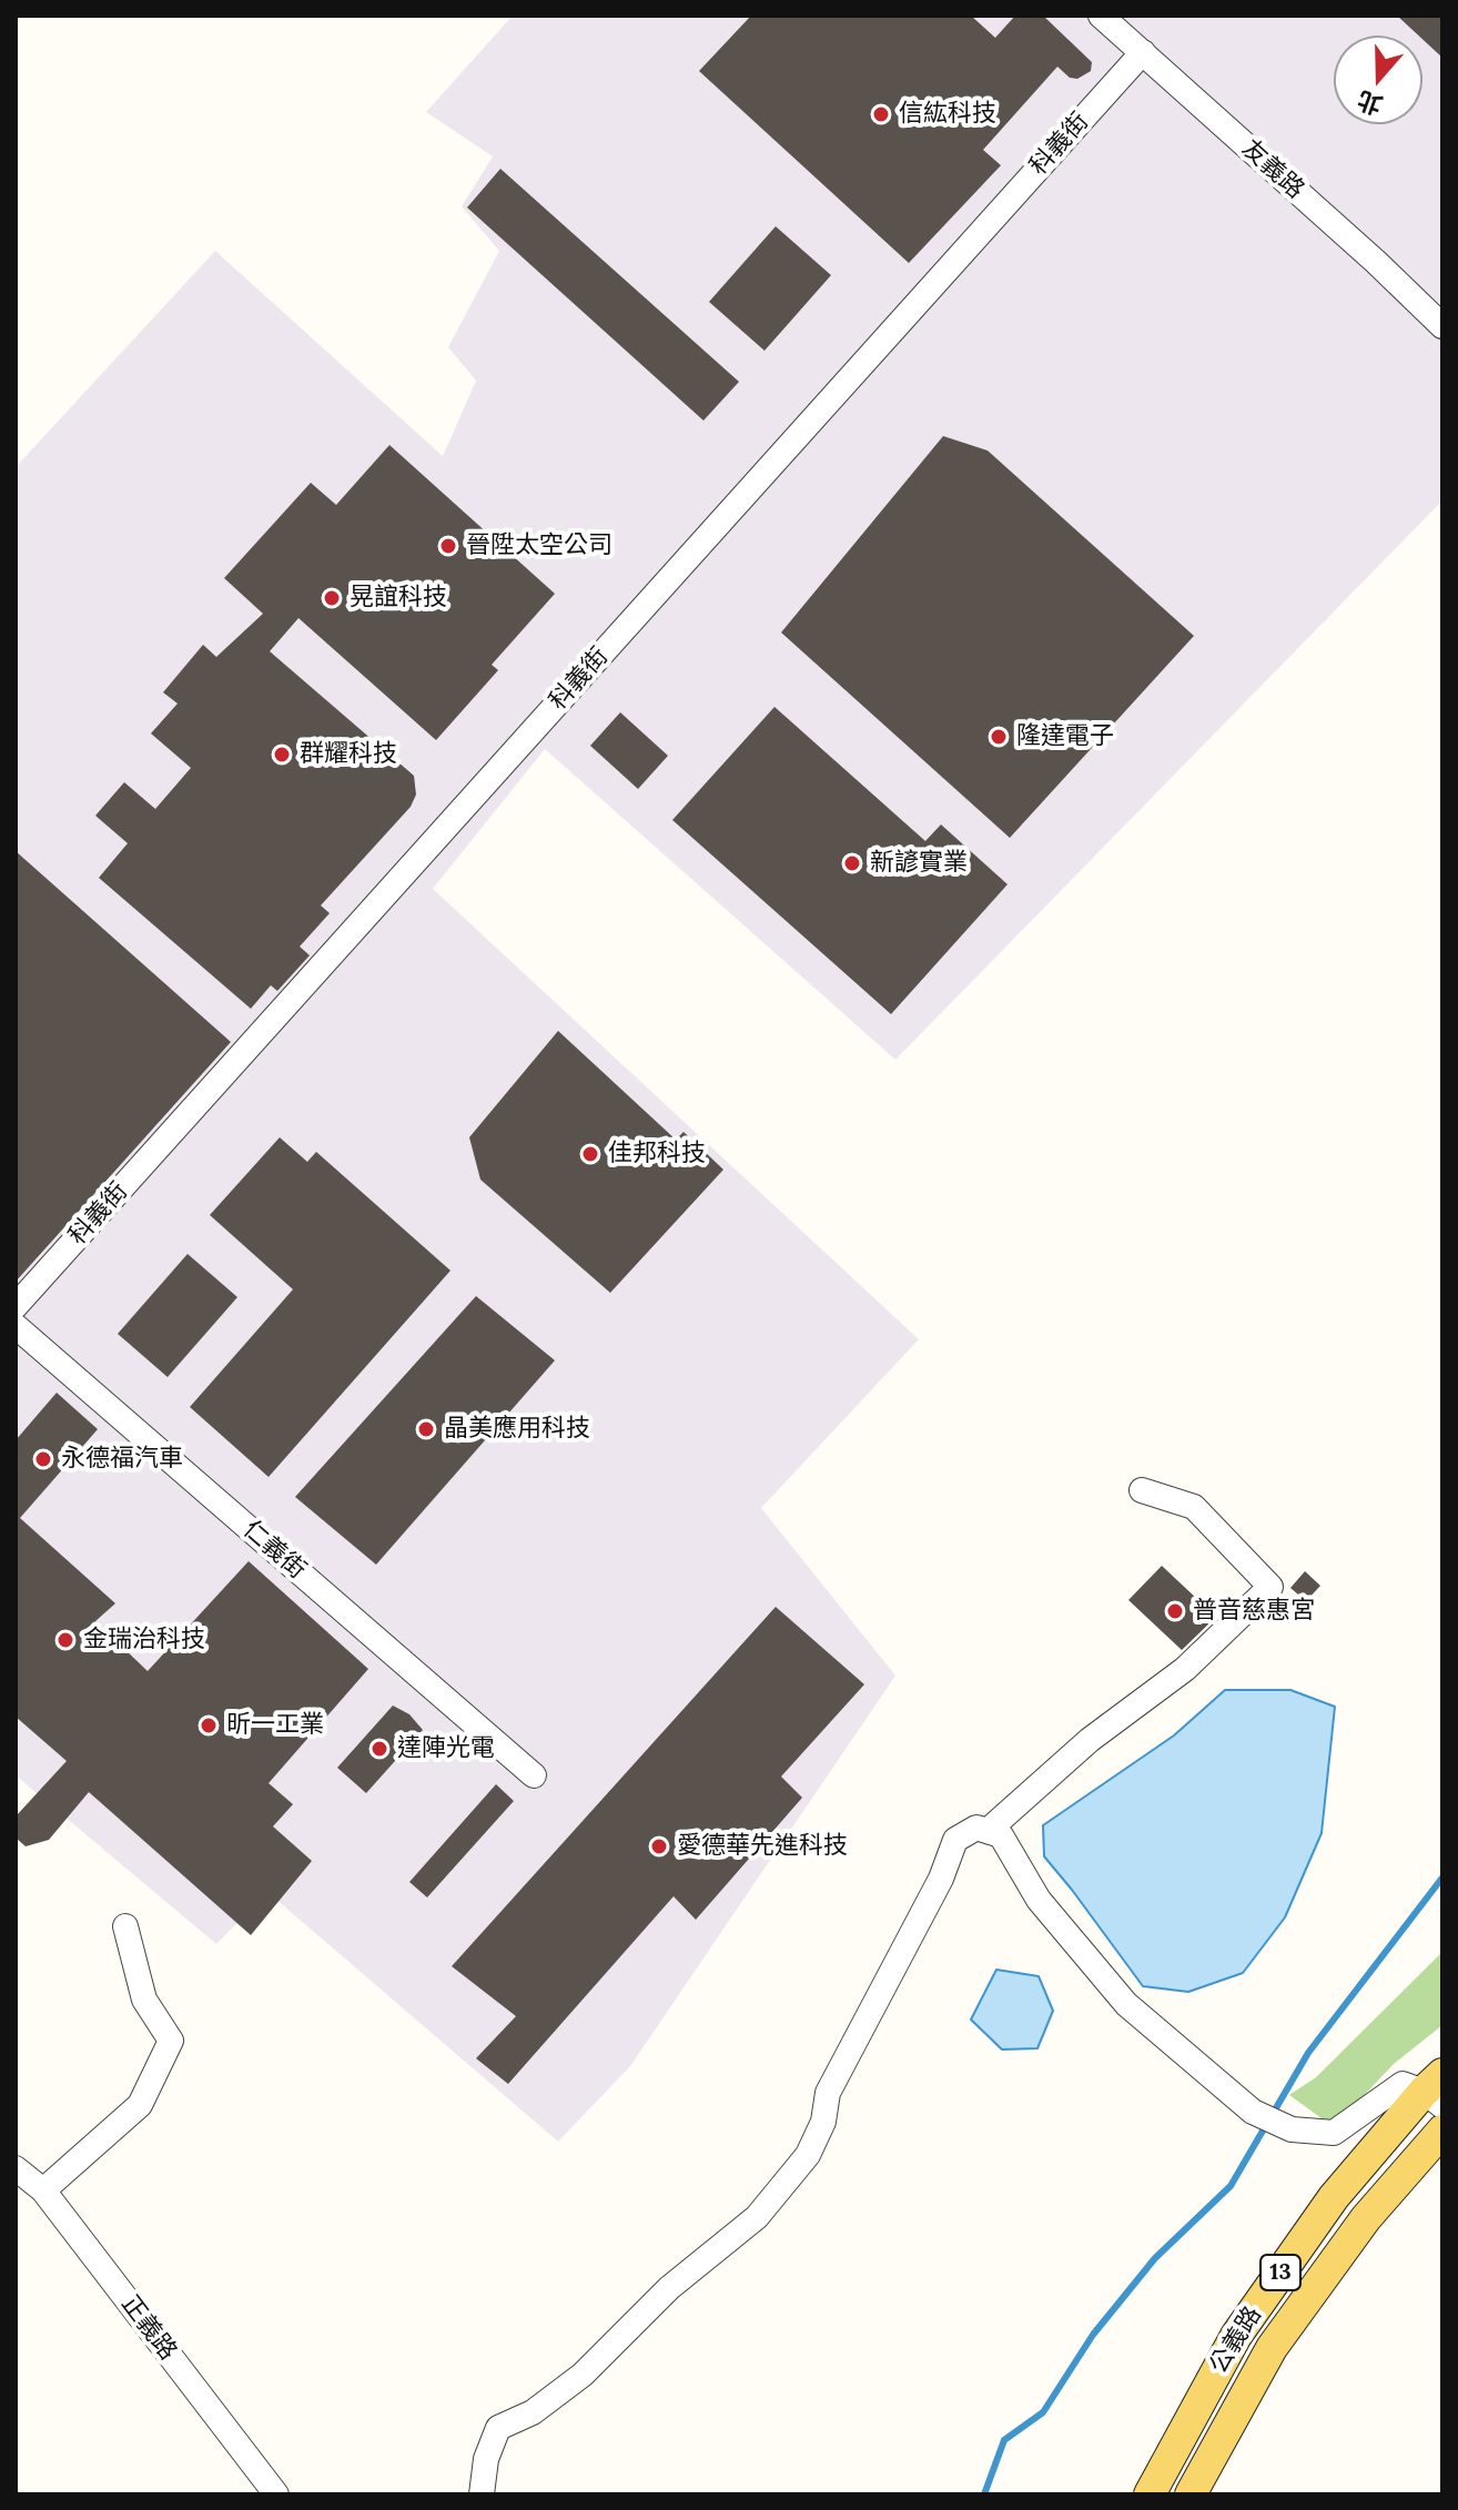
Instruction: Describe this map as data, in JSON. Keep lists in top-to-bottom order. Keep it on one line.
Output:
{"streets":{"main road":["13","公義路"],"street":["科義街","友義路","仁義街","正義路"]},"crossings":[["科義街","友義路"]],"places":["信紘科技","晉陞太空公司","晃誼科技","隆達電子","群耀科技","新諺實業","佳邦科技","晶美應用科技","永德福汽車","普音慈惠宮","金瑞治科技","昕一工業","達陣光電","愛德華先進科技"],"north":"bottom"}
